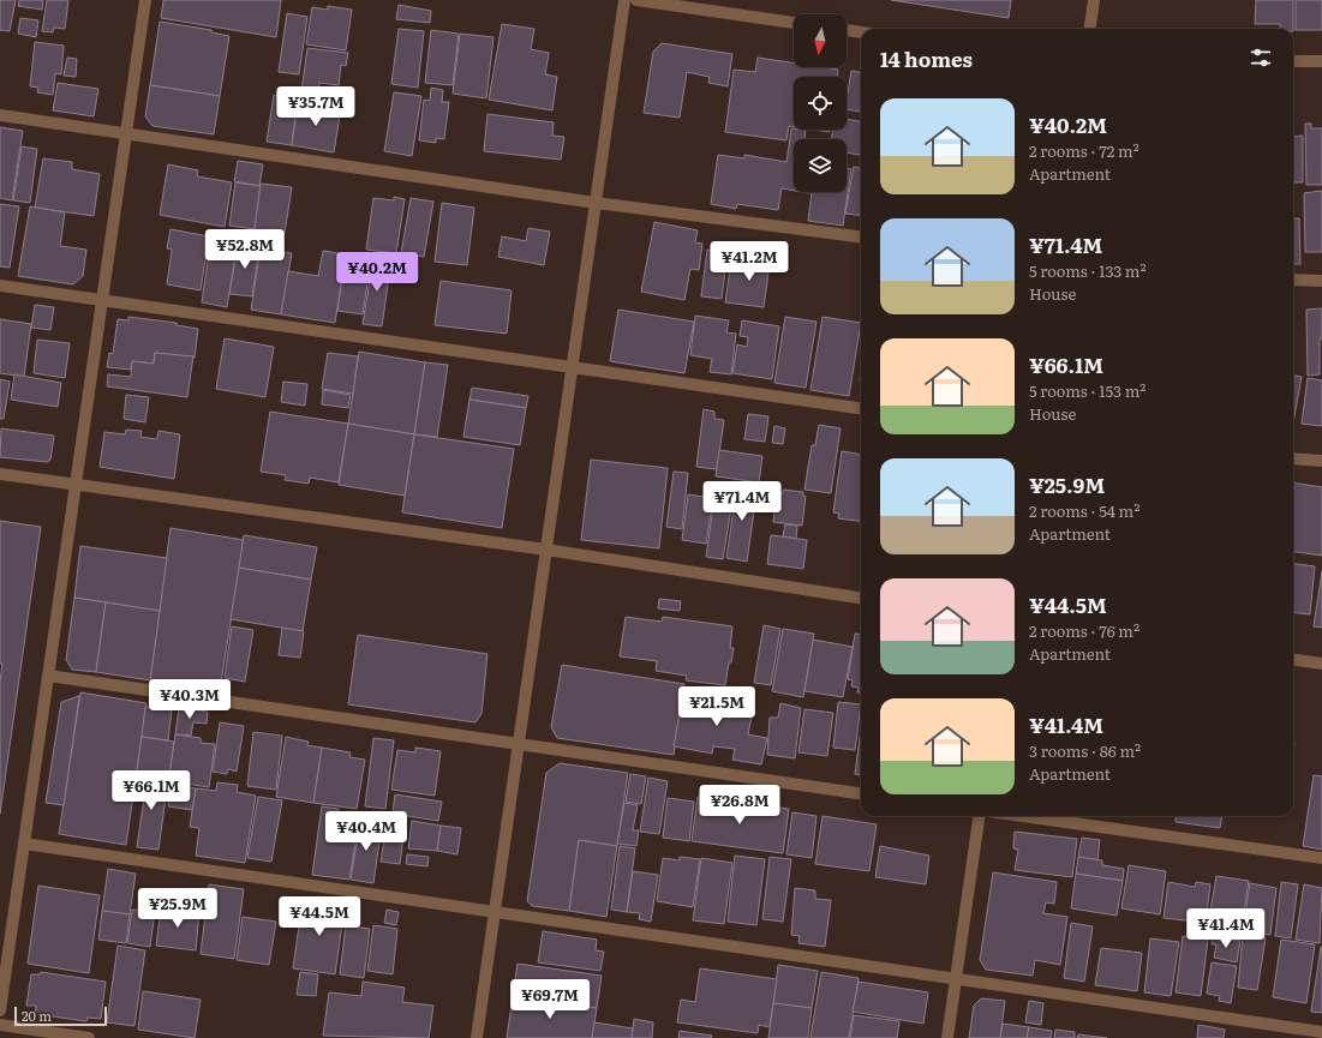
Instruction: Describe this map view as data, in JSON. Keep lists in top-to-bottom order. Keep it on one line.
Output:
{"scale_bar":"20 m","north":"bottom","page":{"heading":"14 homes","price":["¥35.7M","¥52.8M","¥41.2M","¥40.2M","¥71.4M","¥40.3M","¥21.5M","¥66.1M","¥26.8M","¥40.4M","¥25.9M","¥44.5M","¥41.4M","¥69.7M"],"list":[{"name":"¥40.2M","note":"2 rooms · 72 m² · Apartment"},{"name":"¥71.4M","note":"5 rooms · 133 m² · House"},{"name":"¥66.1M","note":"5 rooms · 153 m² · House"},{"name":"¥25.9M","note":"2 rooms · 54 m² · Apartment"},{"name":"¥44.5M","note":"2 rooms · 76 m² · Apartment"},{"name":"¥41.4M","note":"3 rooms · 86 m² · Apartment"}],"scale":"20 m"}}
